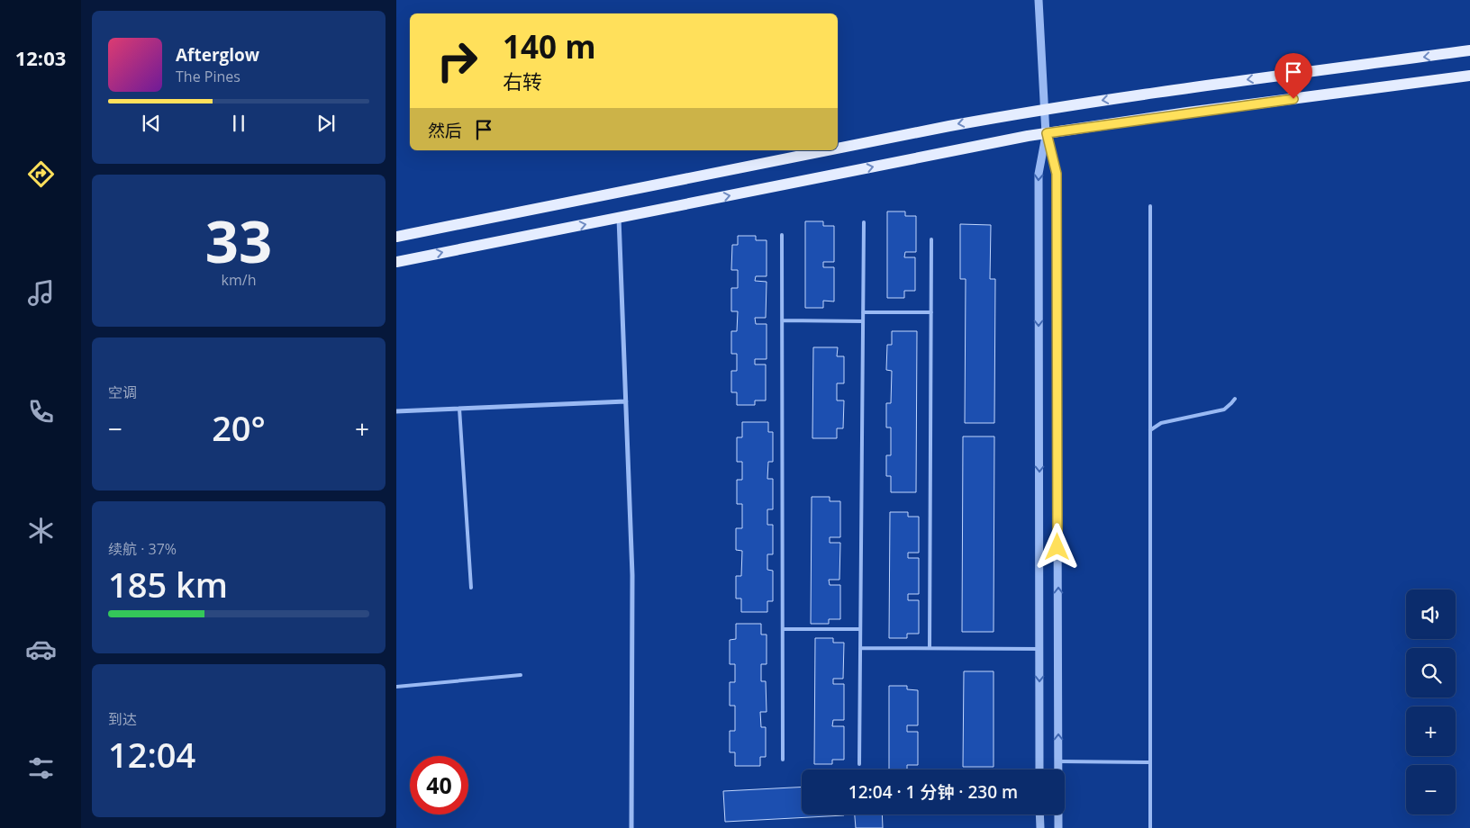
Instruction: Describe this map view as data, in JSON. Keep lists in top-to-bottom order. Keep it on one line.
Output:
{"page":{"tabs":"12:03","turn":["140 m","右转"],"song":["Afterglow","The Pines"],"then":"然后","tile":[["33","km/h"],"空调",["续航 · 37%","185 km"],["到达","12:04"]],"heat":["−","20°","+"],"map_buttons":["+","−"],"limit":"40","trip":"12:04 · 1 分钟 · 230 m"}}
